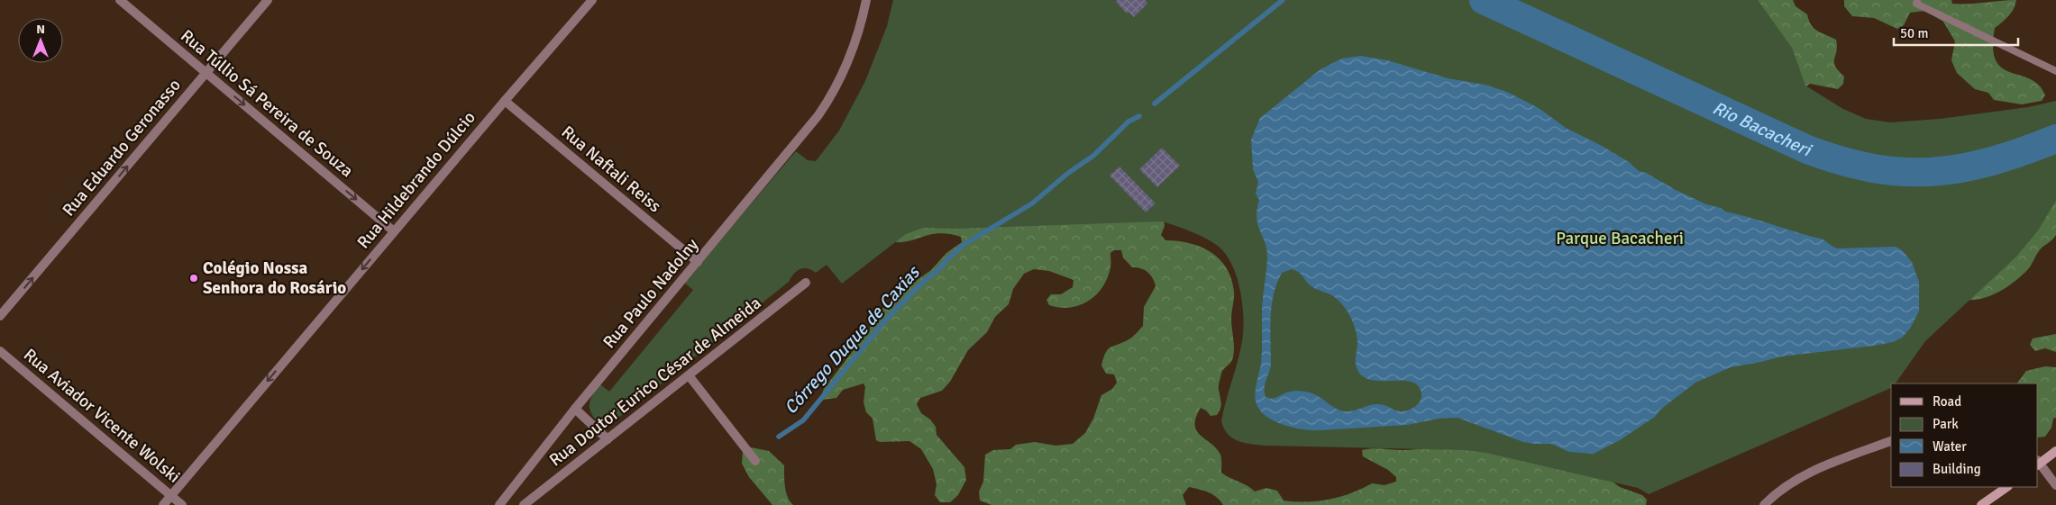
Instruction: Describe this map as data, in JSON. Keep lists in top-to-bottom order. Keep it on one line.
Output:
{"streets":{"street":["Rua Túllio Sá Pereira de Souza","Rua Eduardo Geronasso","Rua Naftali Reiss","Rua Hildebrando Dúlcio","Rua Paulo Nadolny","Rua Doutor Eurico César de Almeida","Rua Aviador Vicente Wolski"]},"crossings":[["Rua Túllio Sá Pereira de Souza","Rua Eduardo Geronasso"],["Rua Túllio Sá Pereira de Souza","Rua Hildebrando Dúlcio"],["Rua Naftali Reiss","Rua Hildebrando Dúlcio"],["Rua Naftali Reiss","Rua Paulo Nadolny"],["Rua Hildebrando Dúlcio","Rua Aviador Vicente Wolski"]],"one_way":["Rua Túllio Sá Pereira de Souza","Rua Eduardo Geronasso","Rua Hildebrando Dúlcio"],"water":["Rio Bacacheri","Córrego Duque de Caxias"],"parks":["Parque Bacacheri"],"places":["Colégio Nossa Senhora do Rosário"],"legend":["Road","Park","Water","Building"],"scale_bar":"50 m","north":"top"}
